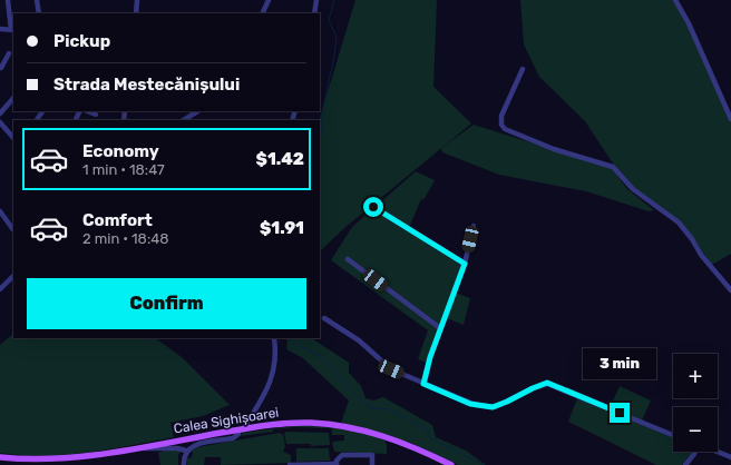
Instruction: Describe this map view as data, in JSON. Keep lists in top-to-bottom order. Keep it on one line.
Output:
{"streets":{"main road":["Calea Sighișoarei"]},"page":{"banner":["Pickup","Strada Mestecănișului"],"list":[{"name":"Economy","note":"1 min · 18:47","value":"$1.42"},{"name":"Comfort","note":"2 min · 18:48","value":"$1.91"}],"buttons":"Confirm","bubble":"3 min","map_buttons":["+","−"]}}
